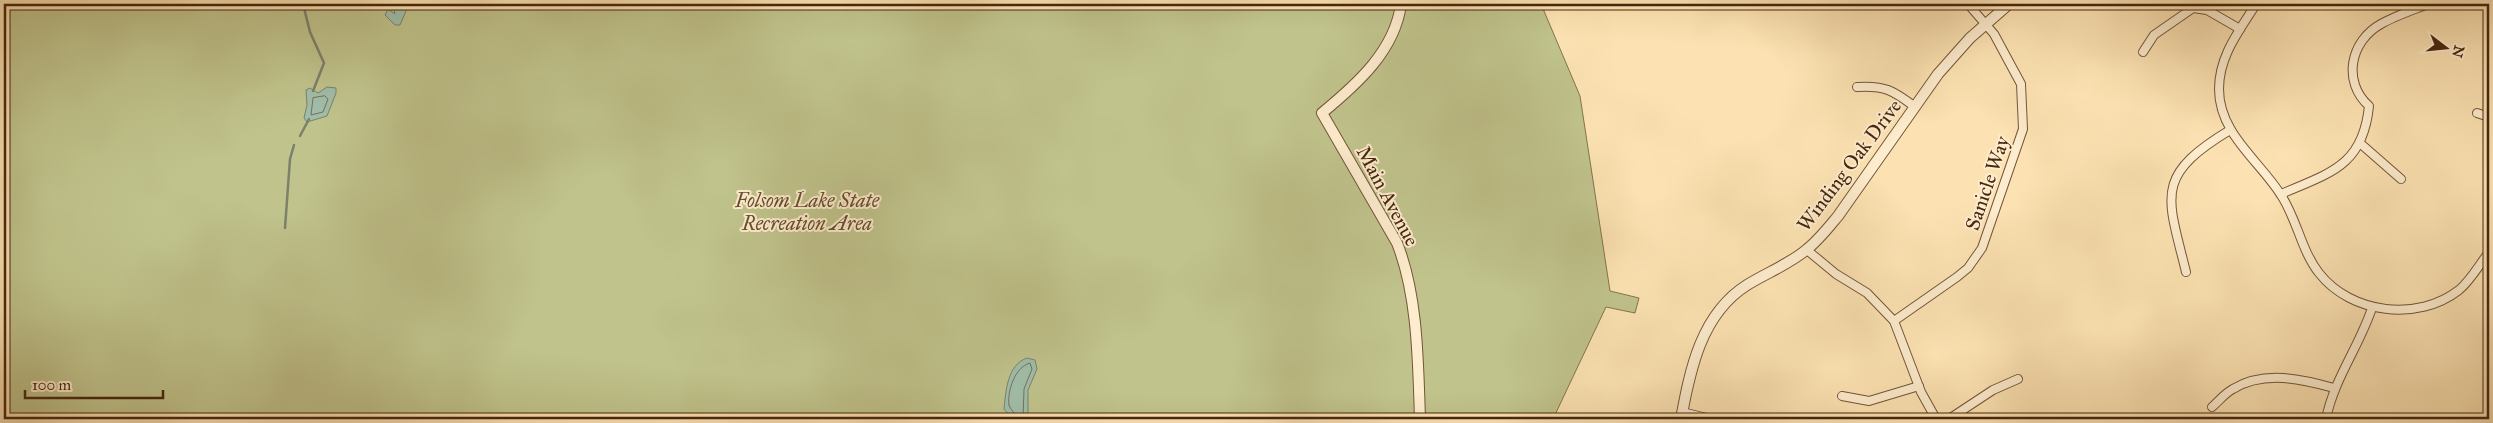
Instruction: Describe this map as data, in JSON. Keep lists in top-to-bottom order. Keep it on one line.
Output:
{"streets":{"street":["Winding Oak Drive","Sanicle Way","Main Avenue"]},"crossings":[["Winding Oak Drive","Sanicle Way"]],"parks":["Folsom Lake State Recreation Area"],"scale_bar":"100 m","north":"right"}
